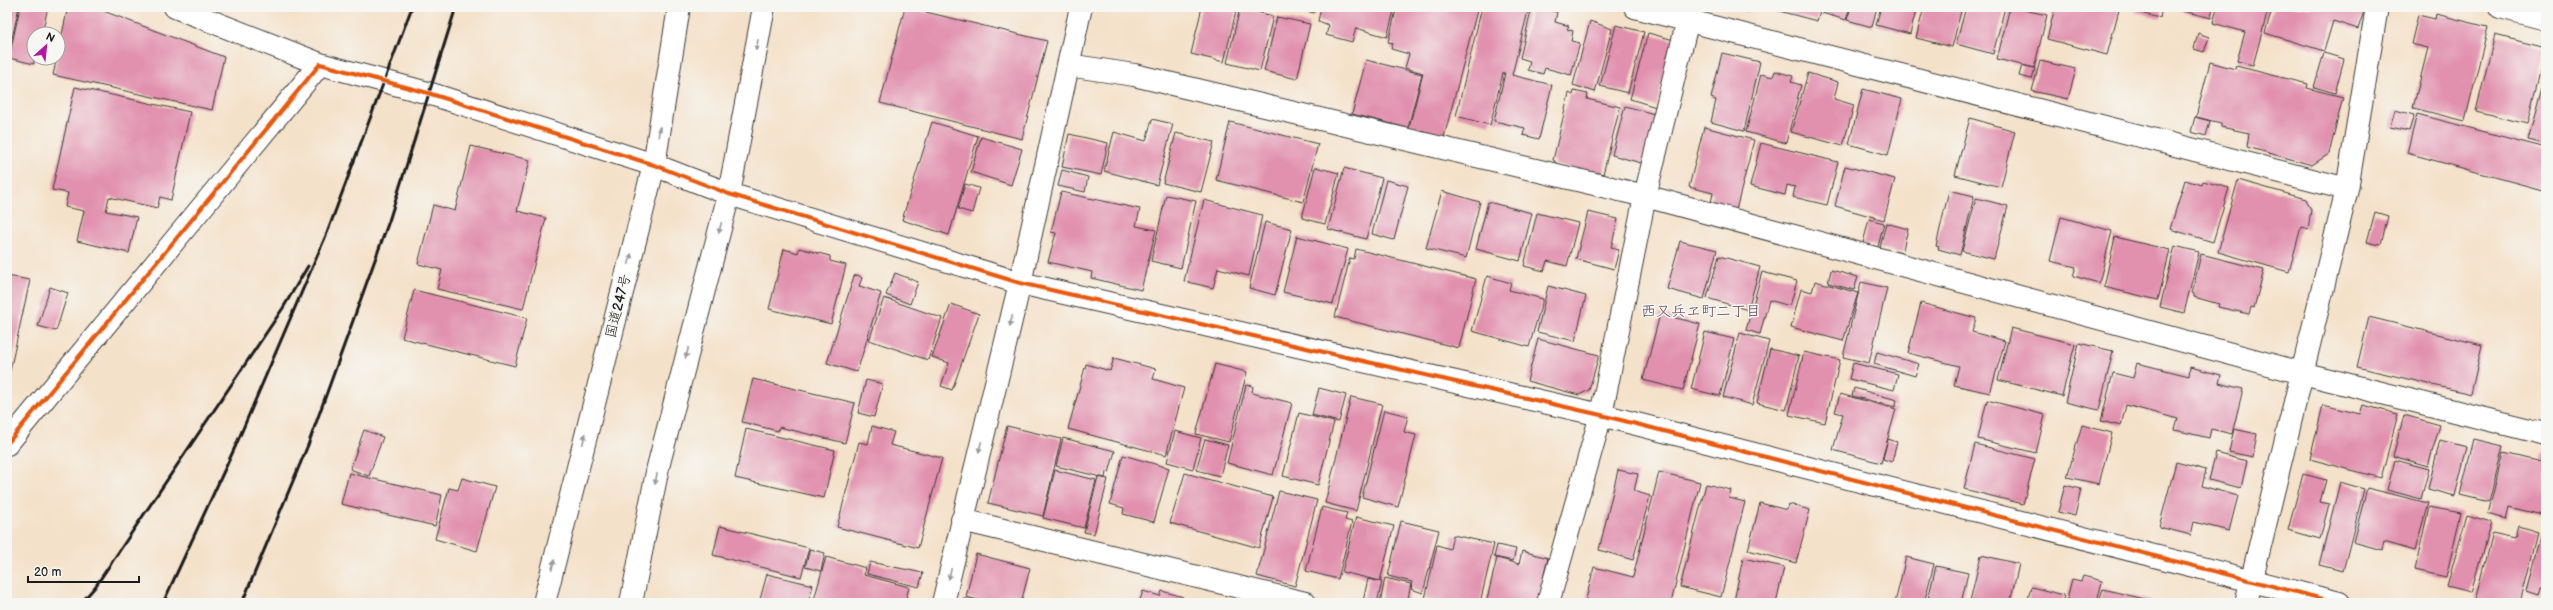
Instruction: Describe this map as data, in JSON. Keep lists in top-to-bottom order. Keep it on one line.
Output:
{"streets":{"main road":["国道247号"]},"districts":["西又兵ヱ町二丁目"],"scale_bar":"20 m","north":"top right"}
